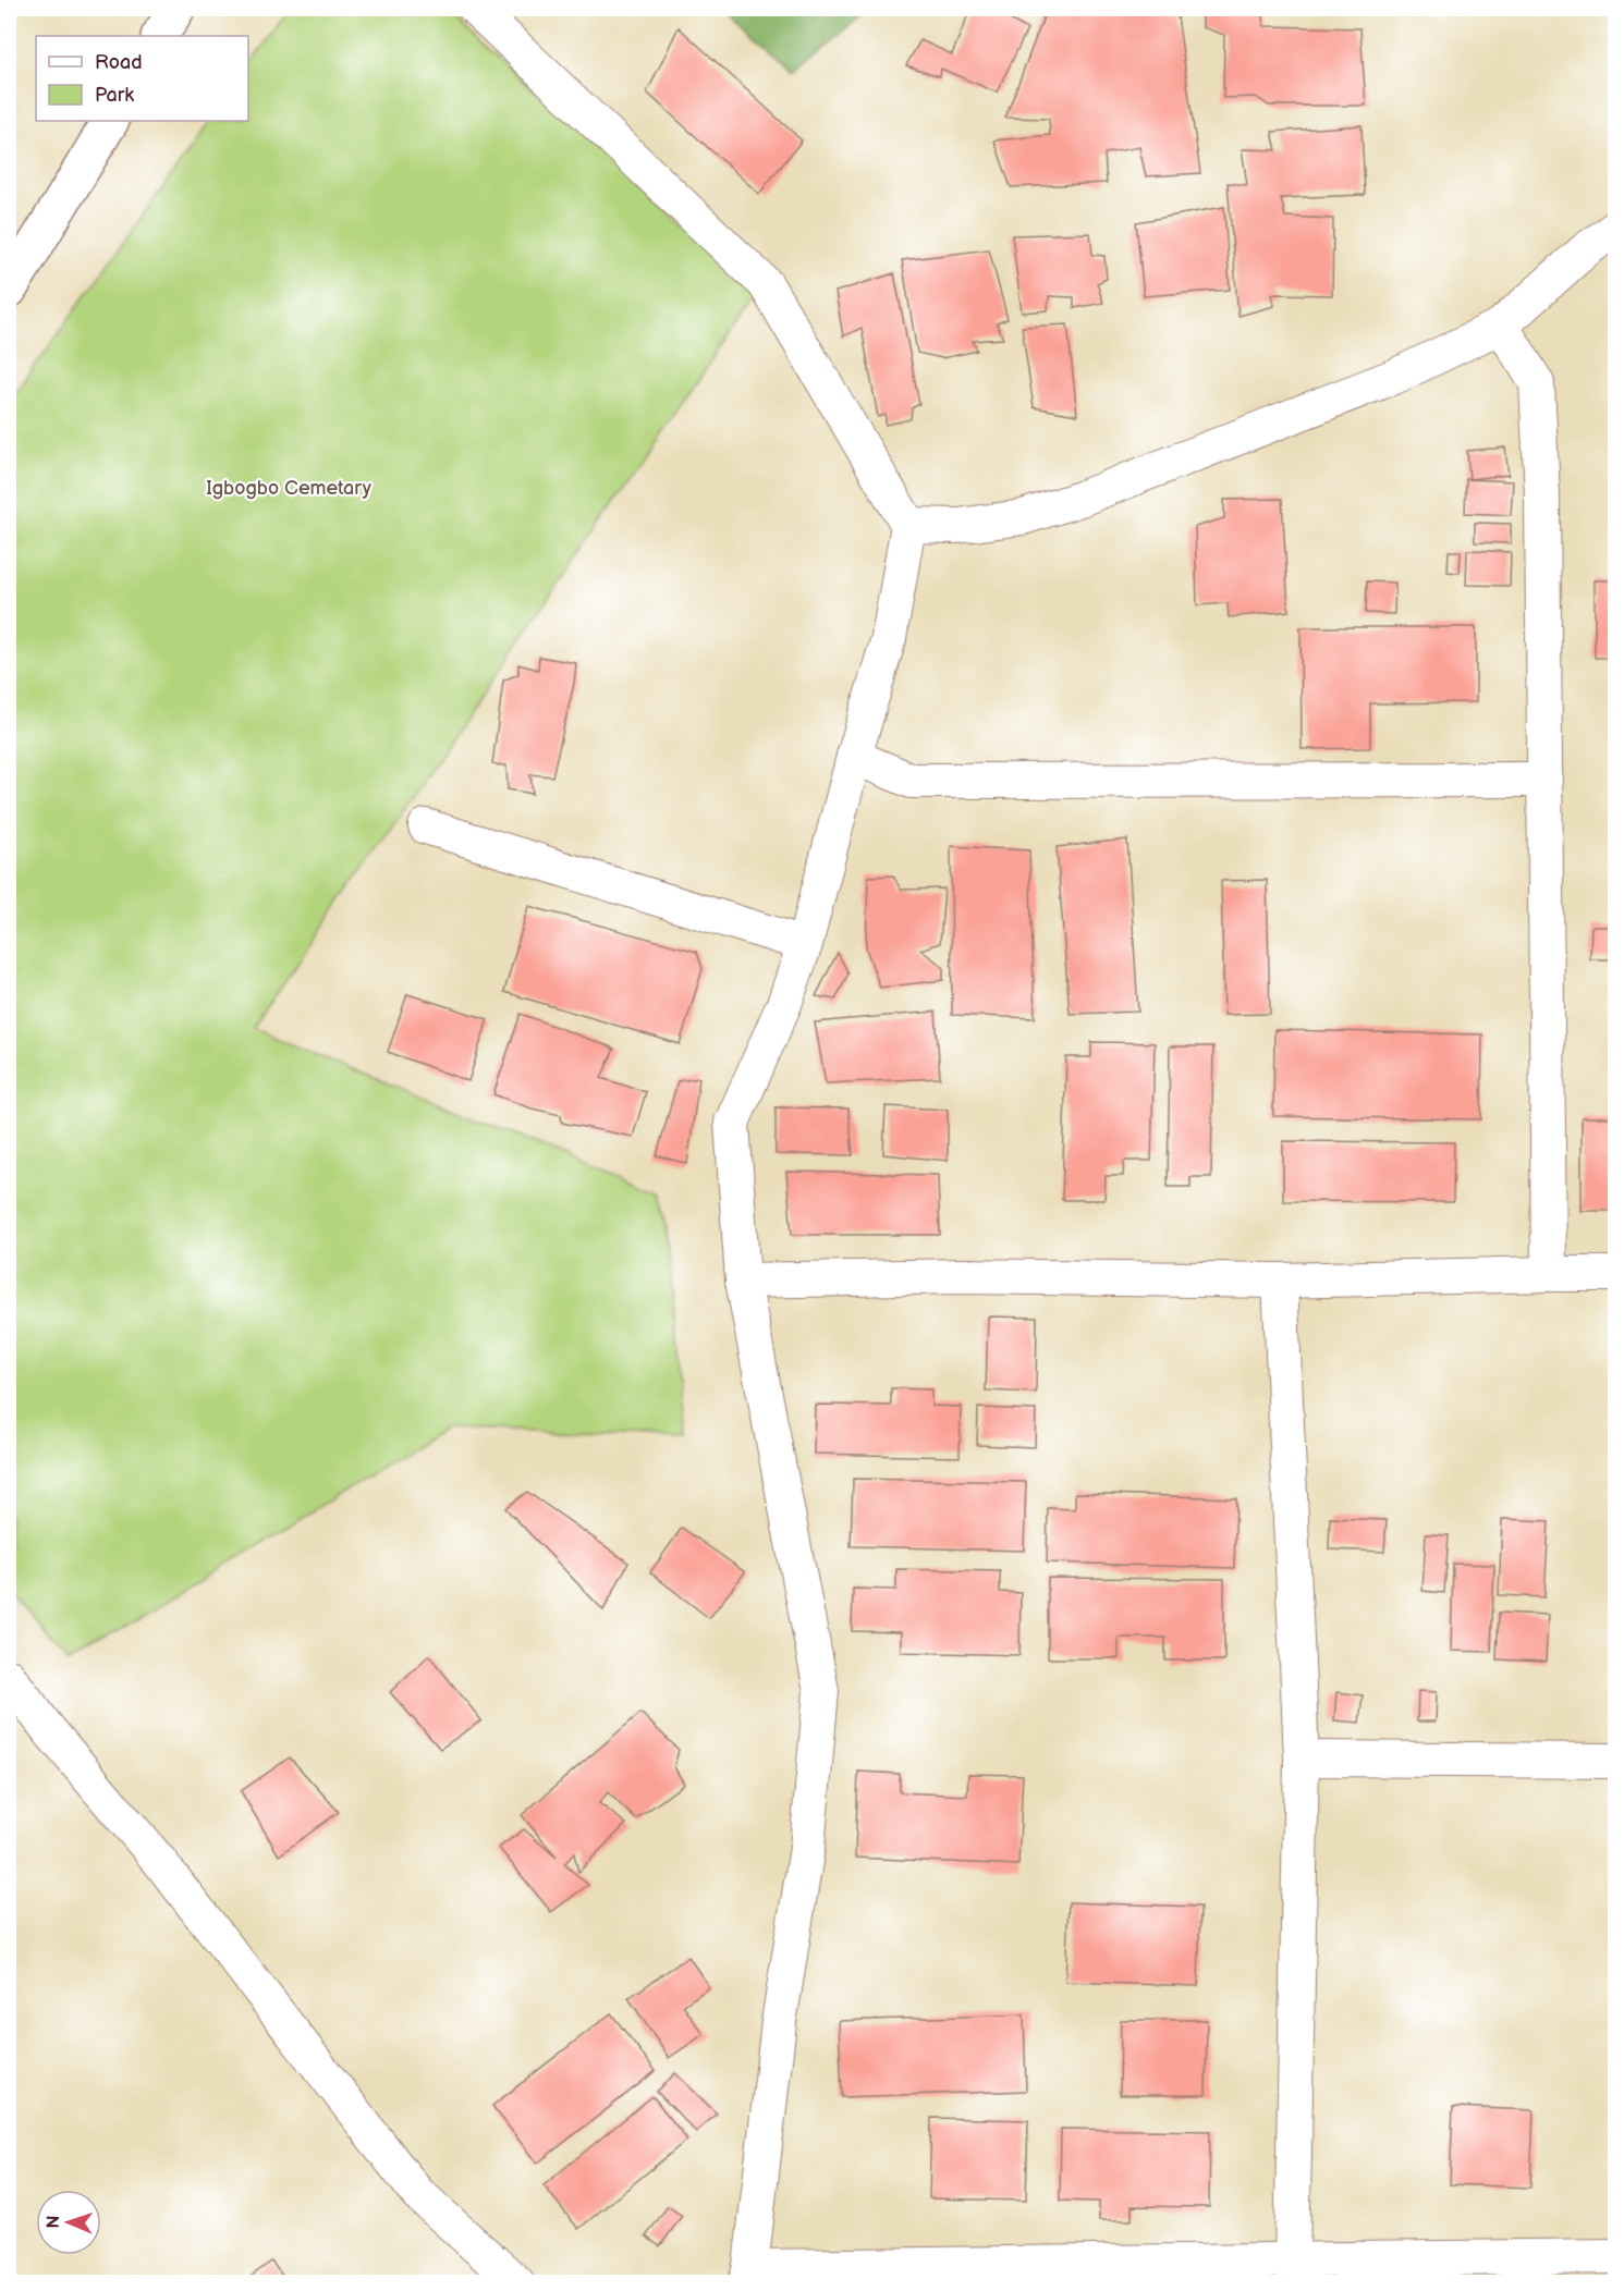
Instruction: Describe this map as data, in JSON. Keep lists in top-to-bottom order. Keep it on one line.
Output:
{"parks":["Igbogbo Cemetary"],"legend":["Road","Park"],"north":"left"}
